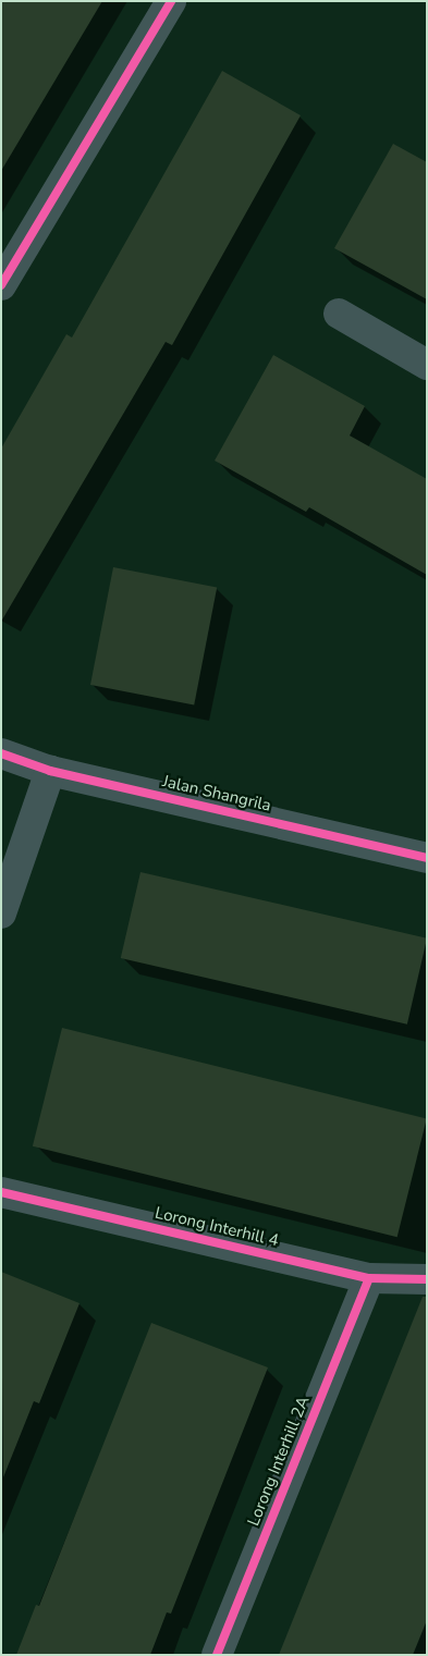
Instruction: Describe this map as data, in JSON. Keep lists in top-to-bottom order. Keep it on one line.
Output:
{"streets":{"street":["Jalan Shangrila","Lorong Interhill 4","Lorong Interhill 2A"]},"crossings":[["Lorong Interhill 4","Lorong Interhill 2A"]]}
